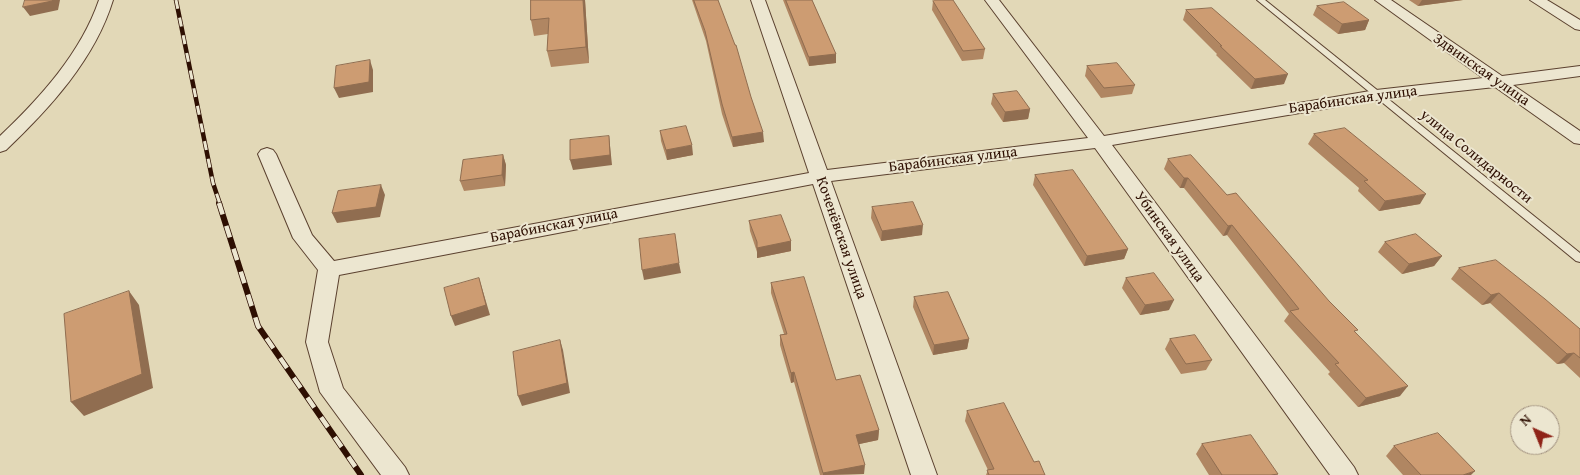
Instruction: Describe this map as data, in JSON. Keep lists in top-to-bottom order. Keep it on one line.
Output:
{"streets":{"street":["Здвинская улица","Барабинская улица","Убинская улица","Коченёвская улица"],"lane":["улица Солидарности"]},"crossings":[["Здвинская улица","Барабинская улица"],["Барабинская улица","улица Солидарности"],["Барабинская улица","Убинская улица"],["Барабинская улица","Коченёвская улица"]],"north":"top left"}
